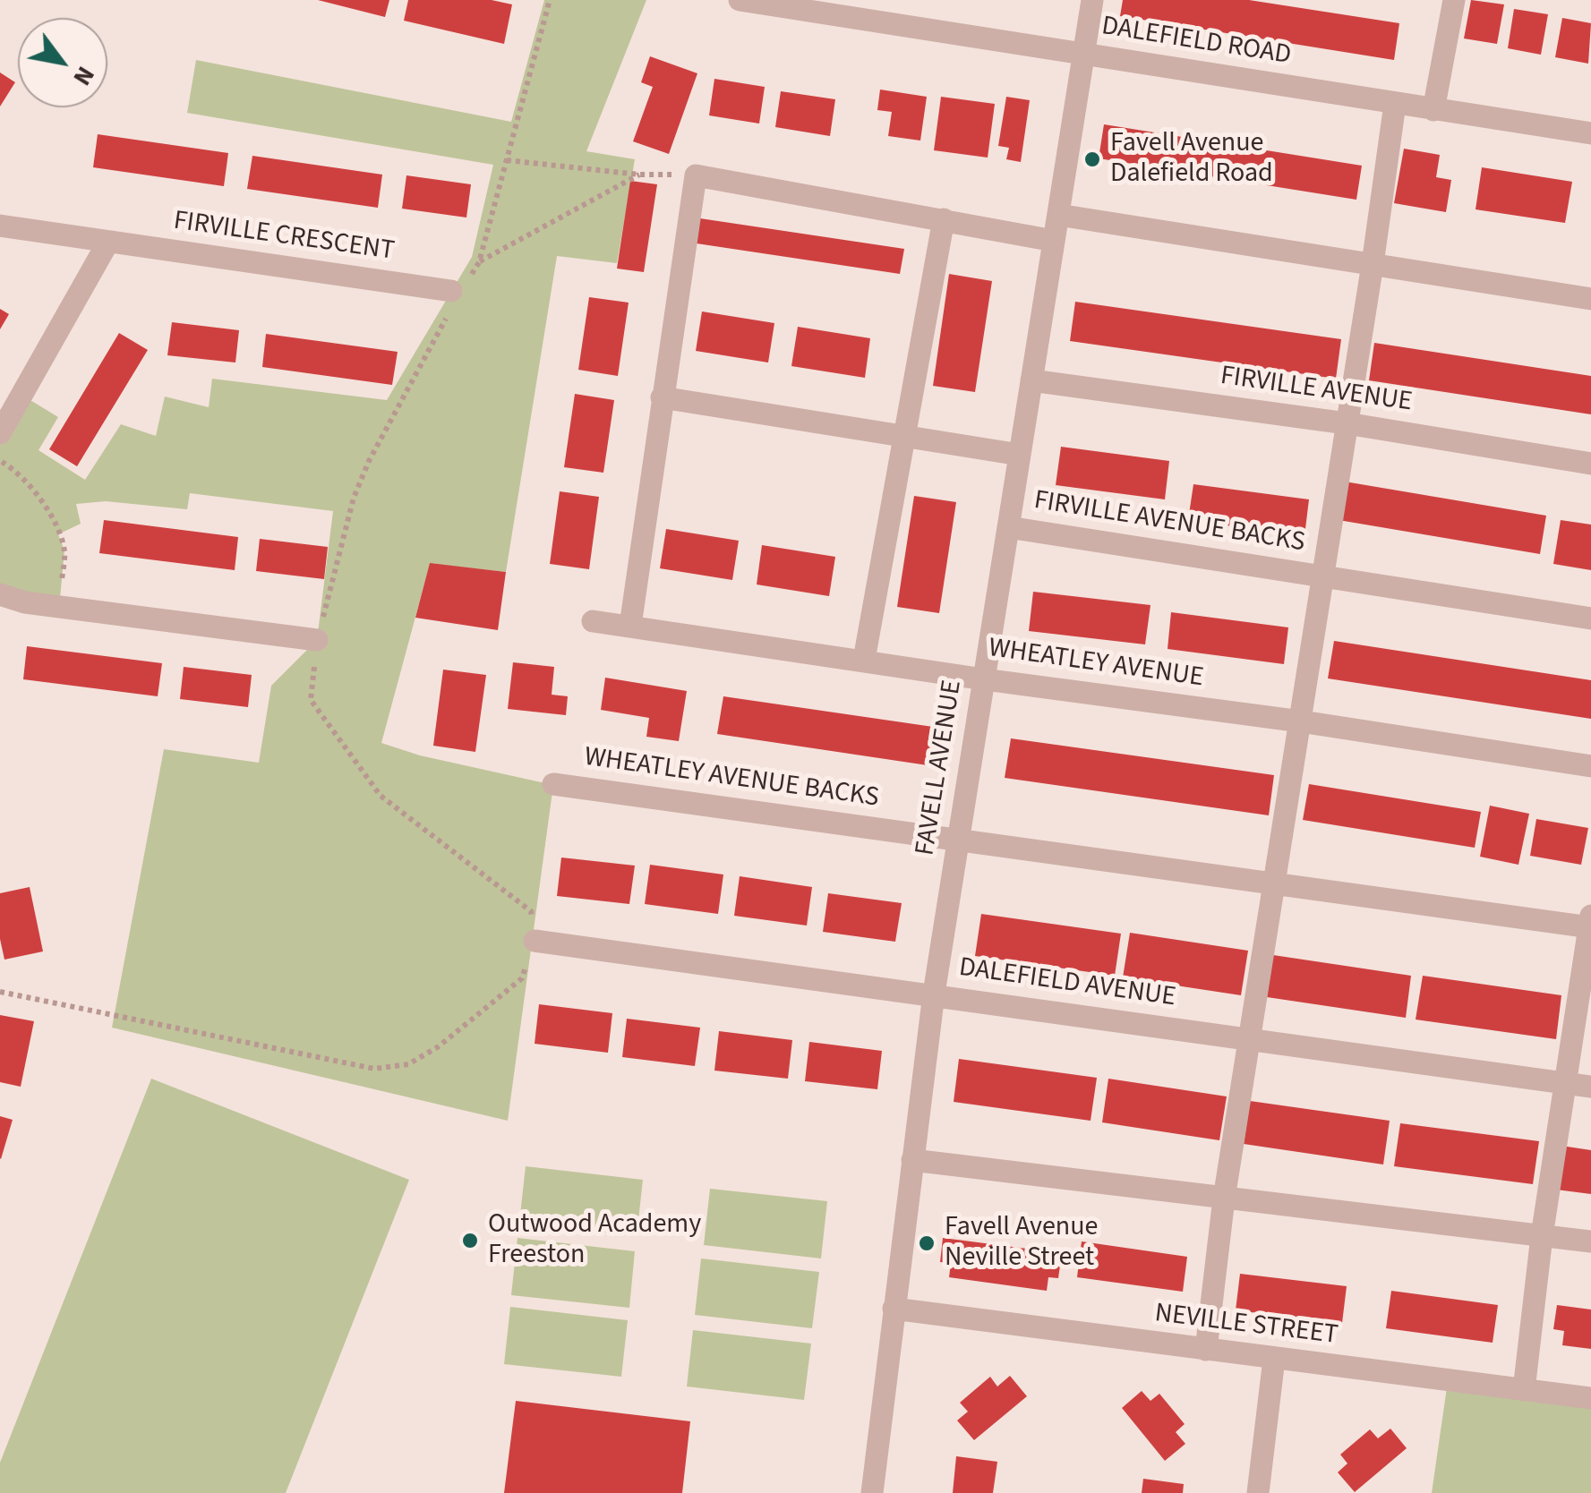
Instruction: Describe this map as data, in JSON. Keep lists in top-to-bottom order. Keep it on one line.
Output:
{"streets":{"street":["DALEFIELD ROAD","FIRVILLE CRESCENT","FIRVILLE AVENUE","FIRVILLE AVENUE BACKS","WHEATLEY AVENUE","FAVELL AVENUE","WHEATLEY AVENUE BACKS","DALEFIELD AVENUE","NEVILLE STREET"]},"crossings":[["DALEFIELD ROAD","FIRVILLE AVENUE BACKS"],["DALEFIELD ROAD","FAVELL AVENUE"],["FIRVILLE AVENUE","FIRVILLE AVENUE BACKS"],["FIRVILLE AVENUE","FAVELL AVENUE"],["FIRVILLE AVENUE BACKS","WHEATLEY AVENUE"],["FIRVILLE AVENUE BACKS","FAVELL AVENUE"],["WHEATLEY AVENUE","FAVELL AVENUE"],["FAVELL AVENUE","WHEATLEY AVENUE BACKS"],["FAVELL AVENUE","DALEFIELD AVENUE"],["FAVELL AVENUE","NEVILLE STREET"],["WHEATLEY AVENUE BACKS","DALEFIELD AVENUE"],["WHEATLEY AVENUE BACKS","NEVILLE STREET"]],"places":["Favell Avenue Dalefield Road","Outwood Academy Freeston","Favell Avenue Neville Street"],"north":"bottom right"}
